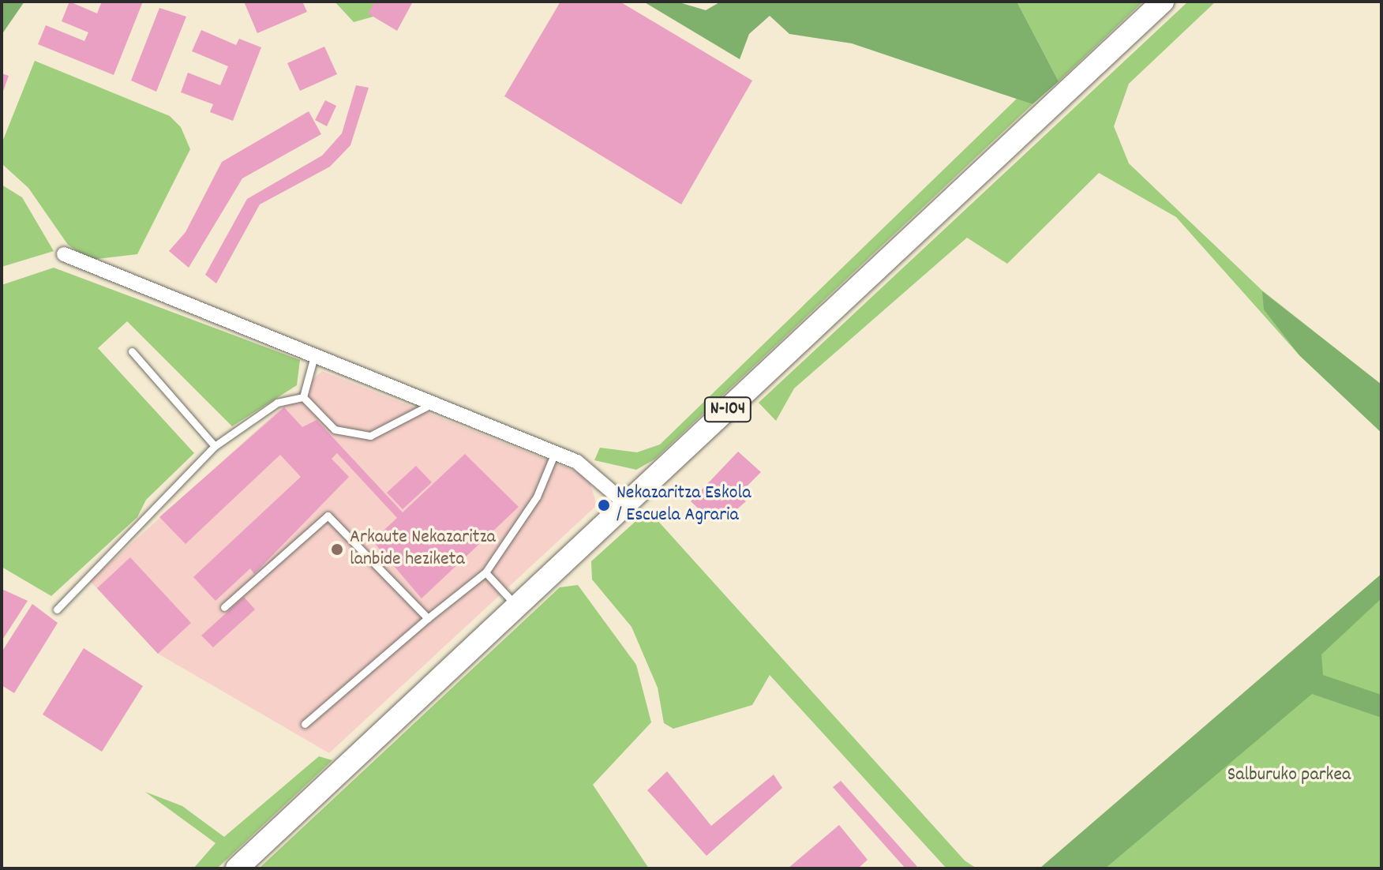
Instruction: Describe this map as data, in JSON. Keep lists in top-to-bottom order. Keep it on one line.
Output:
{"streets":{"main road":["N-104"]},"parks":["Salburuko parkea"],"places":["Nekazaritza Eskola / Escuela Agraria","Arkaute Nekazaritza lanbide heziketa"]}
